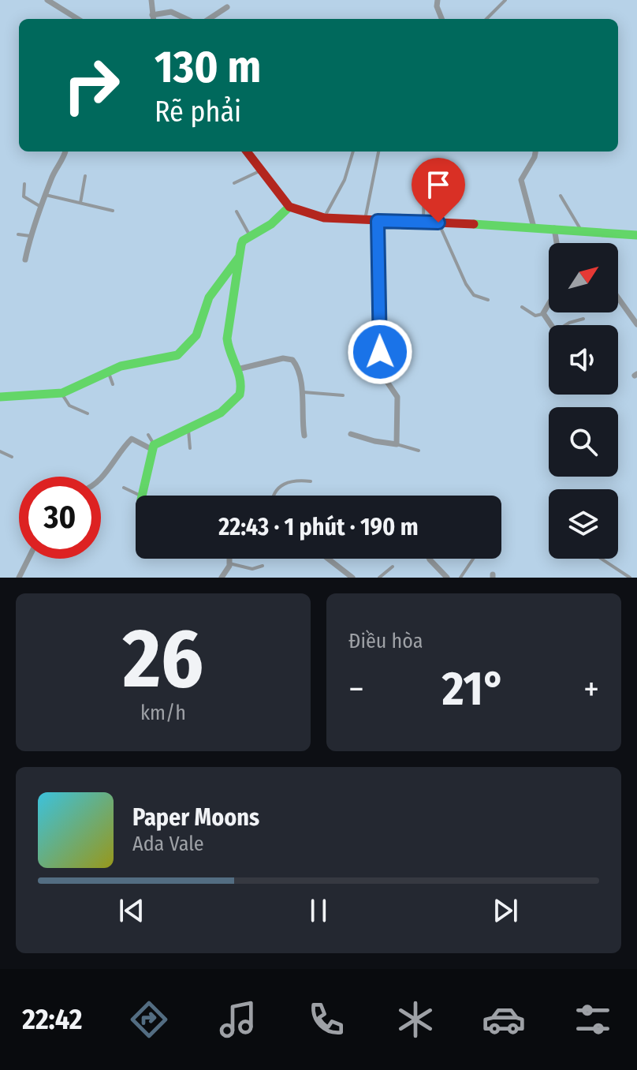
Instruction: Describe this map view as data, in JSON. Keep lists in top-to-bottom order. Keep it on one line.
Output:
{"north":"top right","page":{"turn":["130 m","Rẽ phải"],"limit":"30","trip":"22:43 · 1 phút · 190 m","tile":[["26","km/h"],"Điều hòa"],"heat":["−","21°","+"],"song":["Paper Moons","Ada Vale"],"tabs":"22:42"}}
